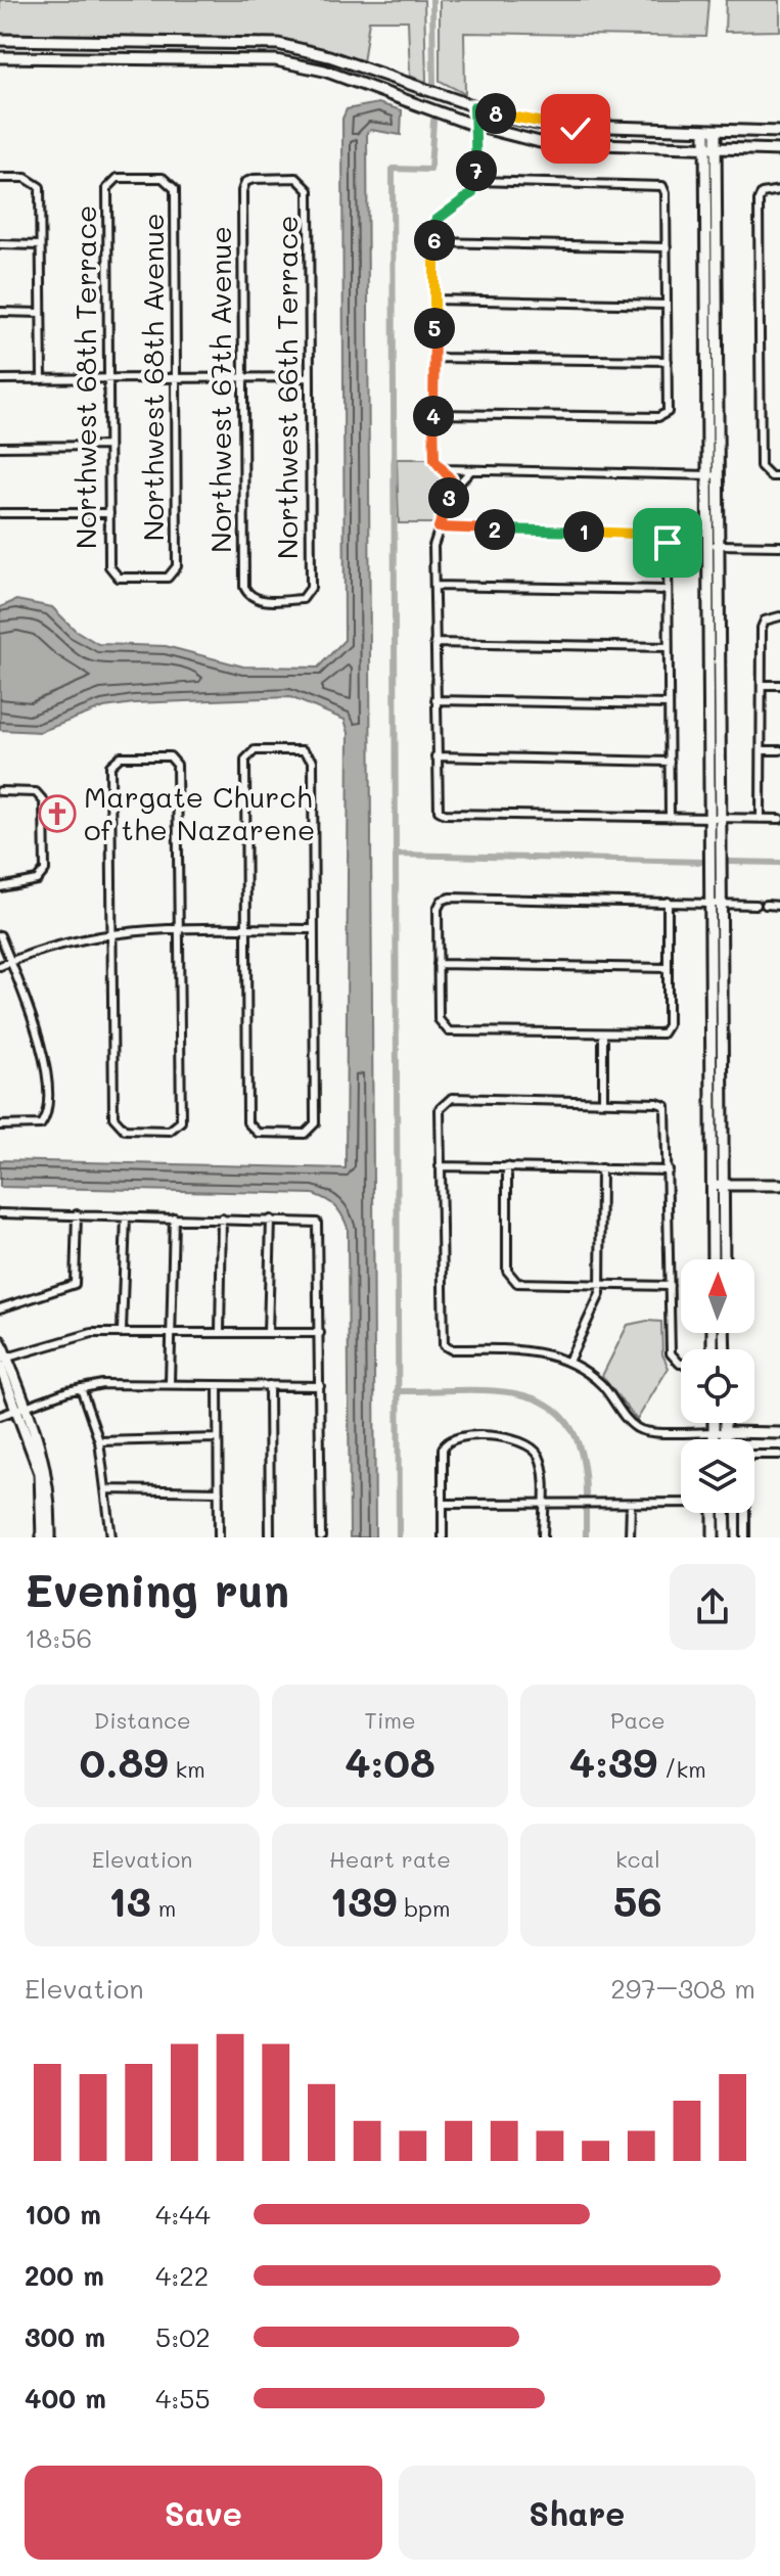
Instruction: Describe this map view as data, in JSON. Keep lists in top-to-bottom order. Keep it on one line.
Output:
{"streets":{"street":["Northwest 68th Terrace","Northwest 68th Avenue","Northwest 66th Terrace","Northwest 67th Avenue"]},"crossings":[["Northwest 68th Terrace","Northwest 68th Avenue"],["Northwest 66th Terrace","Northwest 67th Avenue"]],"places":{"church":["Margate Church of the Nazarene"]},"north":"top","page":{"pins":["8","7","6","5","4","3","2","1"],"heading":["Evening run","18:56"],"stats":[["Distance","0.89 km"],["Time","4:08"],["Pace","4:39 /km"],["Elevation","13 m"],["Heart rate","139 bpm"],["kcal","56"]],"chart":["Elevation","297–308 m"],"list":[{"name":"100 m","note":"4:44"},{"name":"200 m","note":"4:22"},{"name":"300 m","note":"5:02"},{"name":"400 m","note":"4:55"}],"buttons":["Save","Share"]}}
